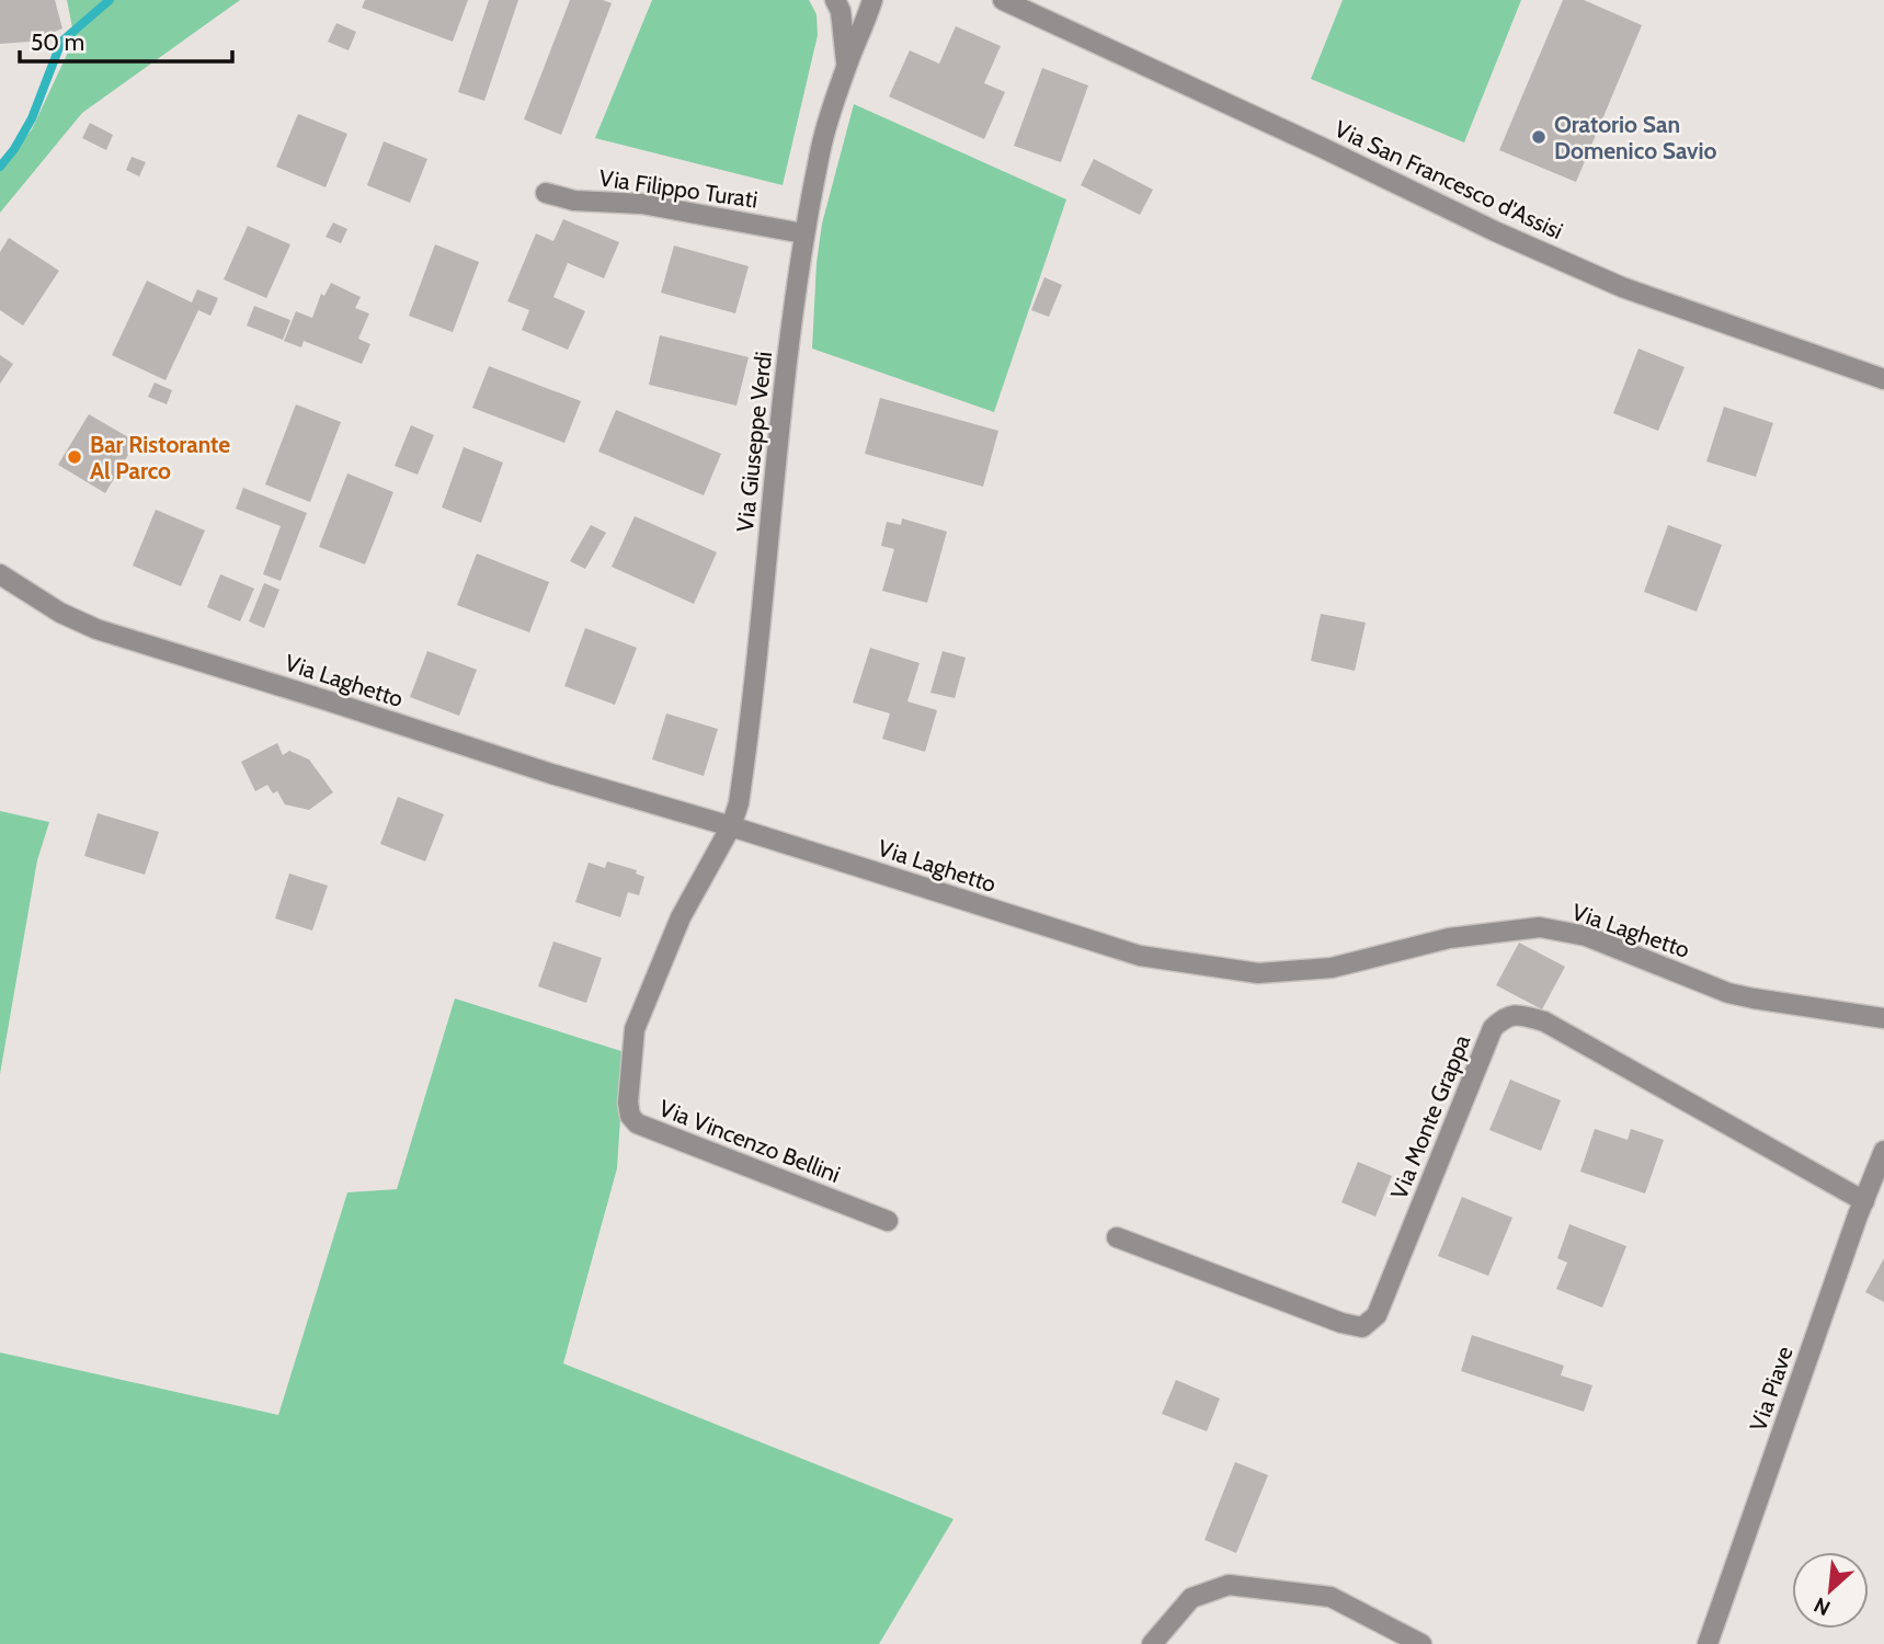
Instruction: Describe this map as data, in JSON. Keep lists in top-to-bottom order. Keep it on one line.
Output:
{"streets":{"street":["Via San Francesco d'Assisi","Via Filippo Turati","Via Giuseppe Verdi","Via Laghetto","Via Monte Grappa","Via Vincenzo Bellini","Via Piave"]},"crossings":[["Via Filippo Turati","Via Giuseppe Verdi"],["Via Giuseppe Verdi","Via Laghetto"],["Via Giuseppe Verdi","Via Vincenzo Bellini"],["Via Laghetto","Via Vincenzo Bellini"],["Via Monte Grappa","Via Piave"]],"places":["Oratorio San Domenico Savio","Bar Ristorante Al Parco"],"scale_bar":"50 m","north":"bottom left"}
